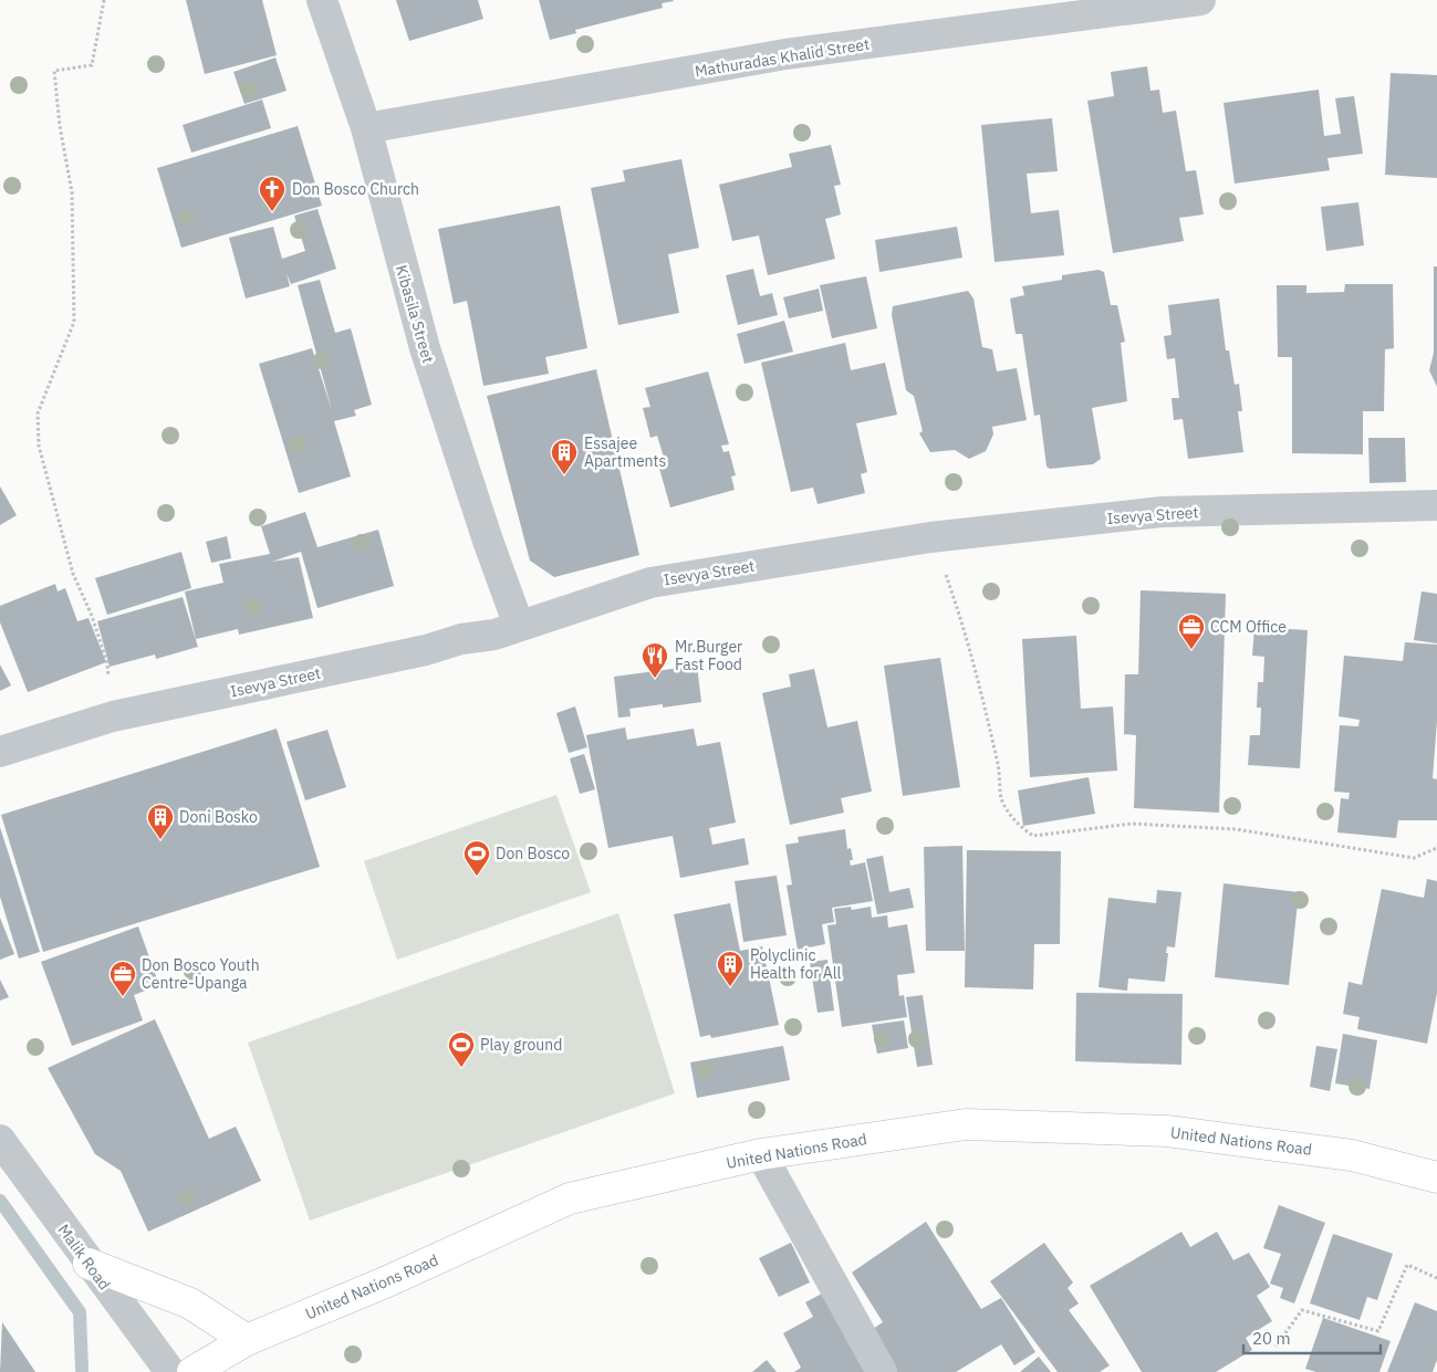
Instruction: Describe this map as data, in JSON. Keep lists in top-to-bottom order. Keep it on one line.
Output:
{"streets":{"street":["Mathuradas Khalid Street","Kibasila Street","Isevya Street","United Nations Road","Malik Road"]},"crossings":[["Mathuradas Khalid Street","Kibasila Street"],["Kibasila Street","Isevya Street"]],"places":{"church":["Don Bosco Church"],"building":["Essajee Apartments","Doni Bosko","Polyclinic Health for All"],"office":["CCM Office","Don Bosco Youth Centre-Upanga"],"restaurant":["Mr.Burger Fast Food"],"sports":["Don Bosco","Play ground"]},"scale_bar":"20 m"}
